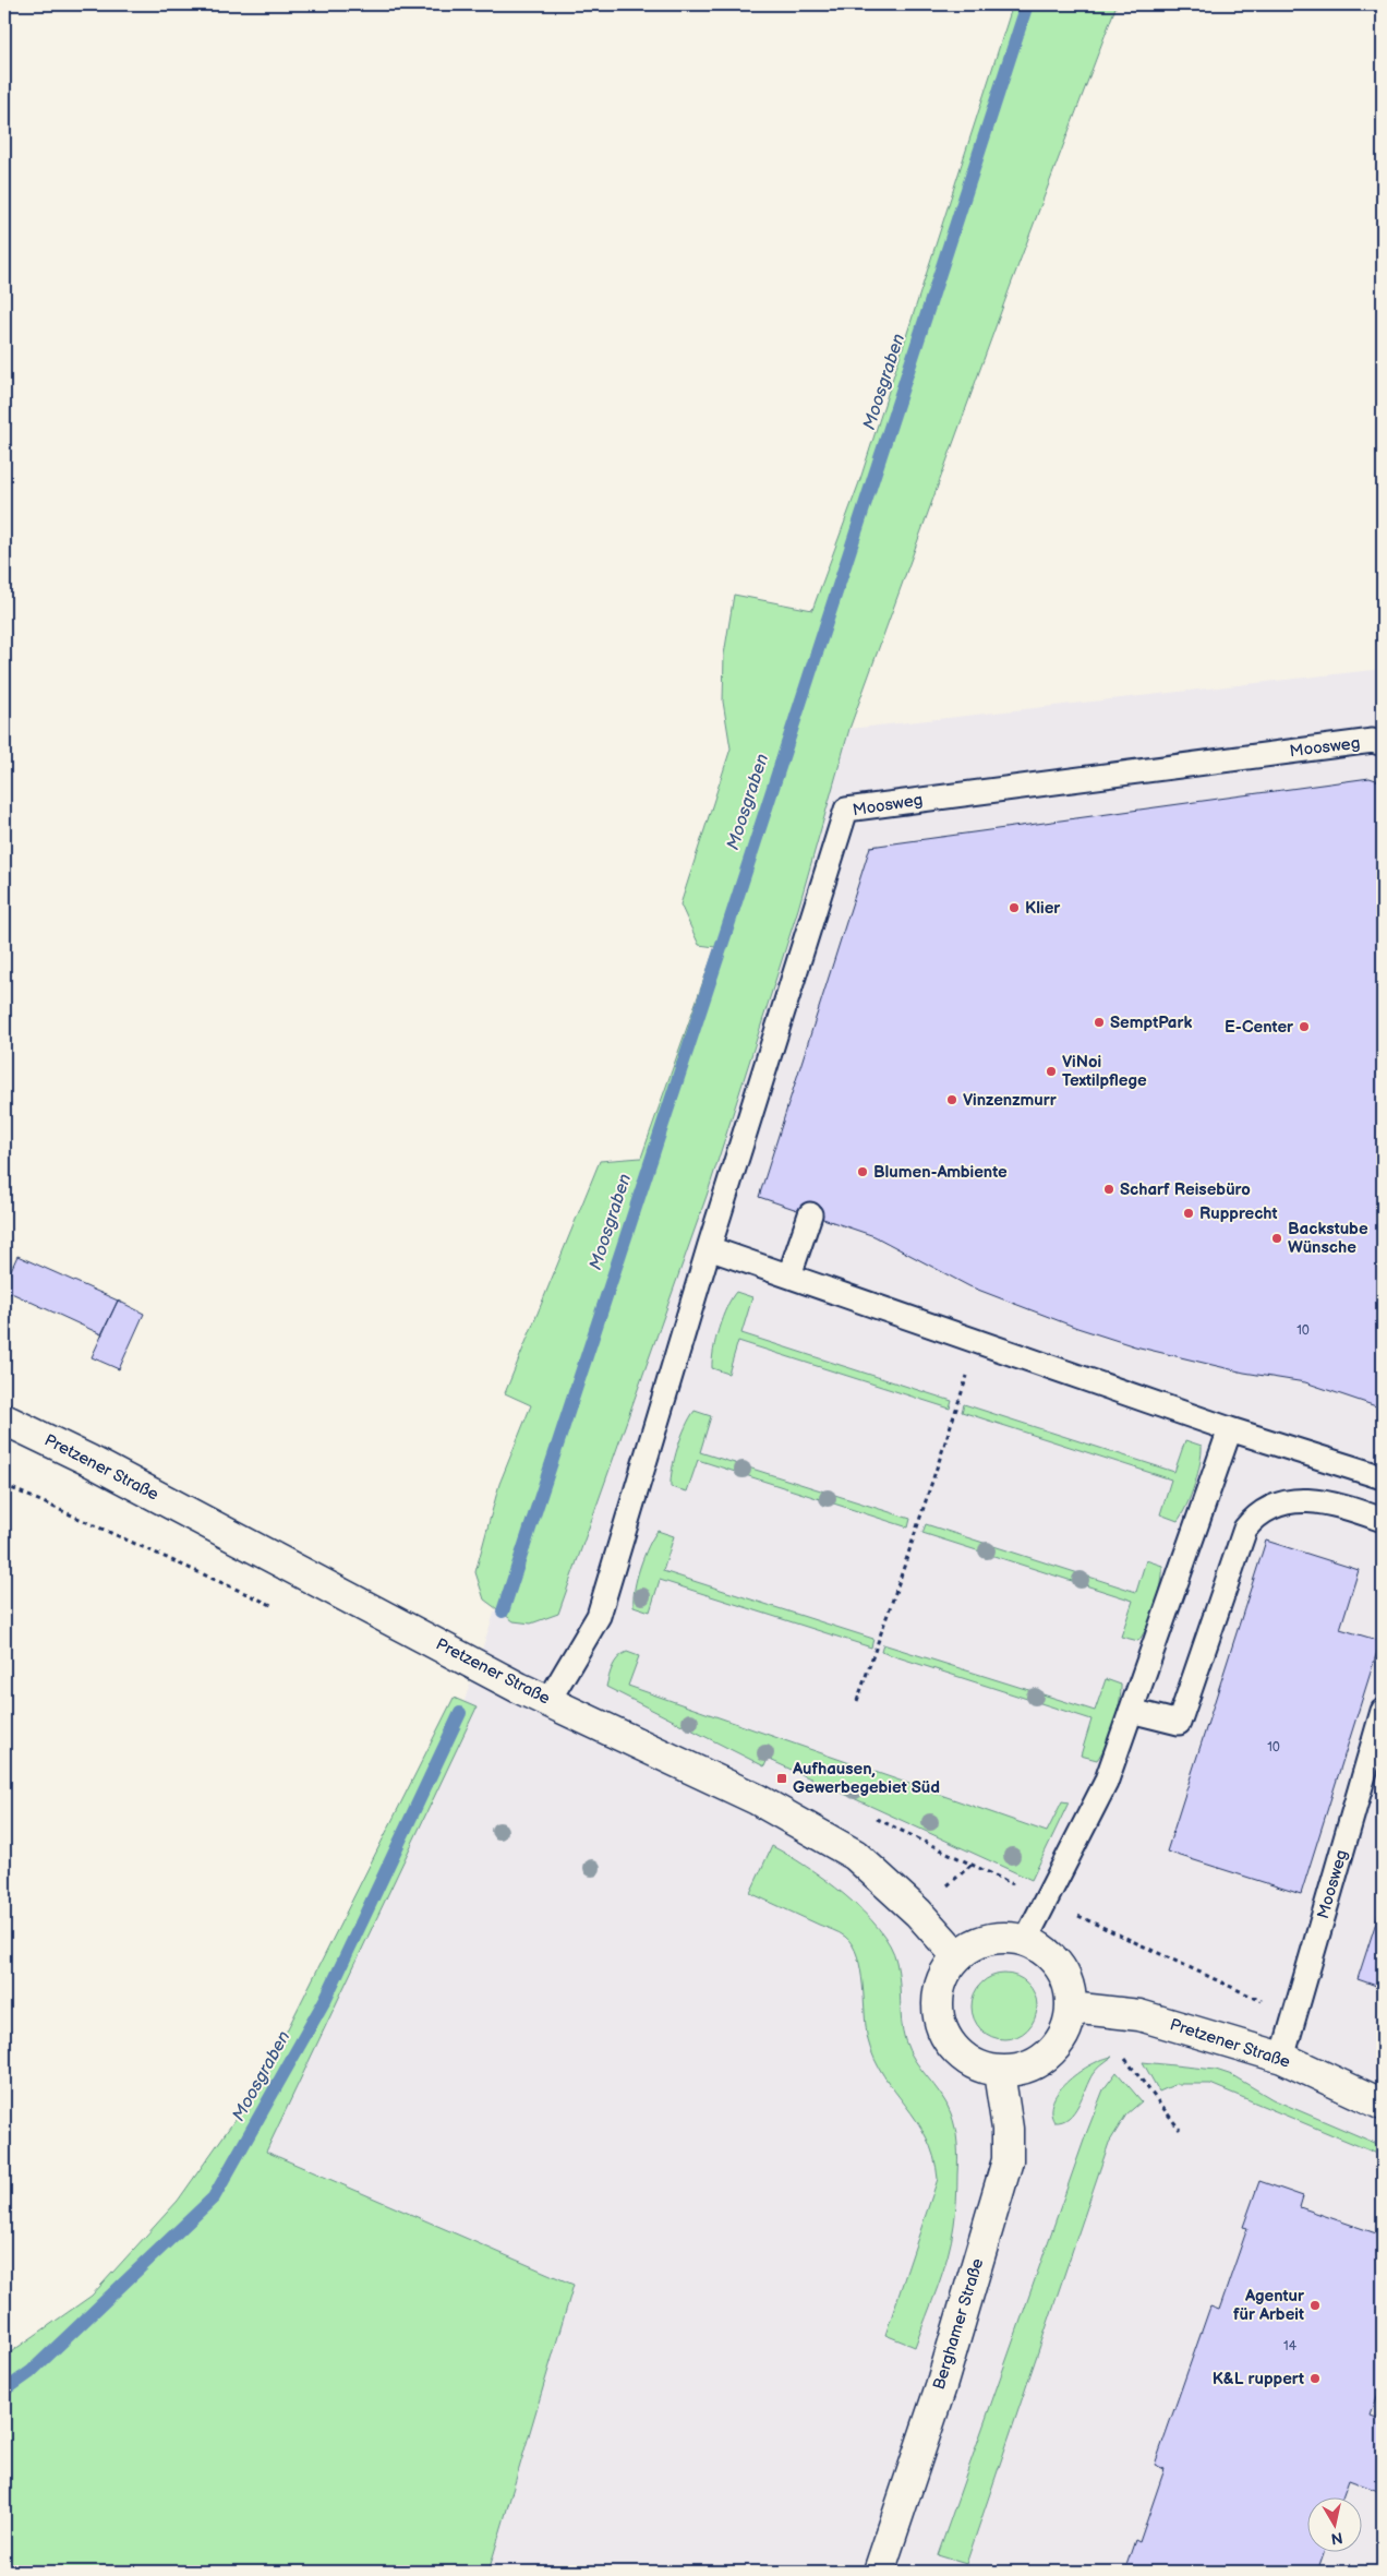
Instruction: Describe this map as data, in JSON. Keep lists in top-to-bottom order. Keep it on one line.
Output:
{"streets":{"street":["Pretzener Straße","Berghamer Straße"],"lane":["Moosweg"]},"crossings":[["Moosweg","Pretzener Straße"],["Pretzener Straße","Berghamer Straße"]],"water":["Moosgraben"],"places":{"other":["Klier","SemptPark","E-Center","ViNoi Textilpflege","Vinzenzmurr","Blumen-Ambiente","Scharf Reisebüro","Rupprecht","Backstube Wünsche","Agentur für Arbeit","K&L ruppert"],"transit":["Aufhausen, Gewerbegebiet Süd"]},"house_numbers":["10","10","14"],"north":"bottom"}
